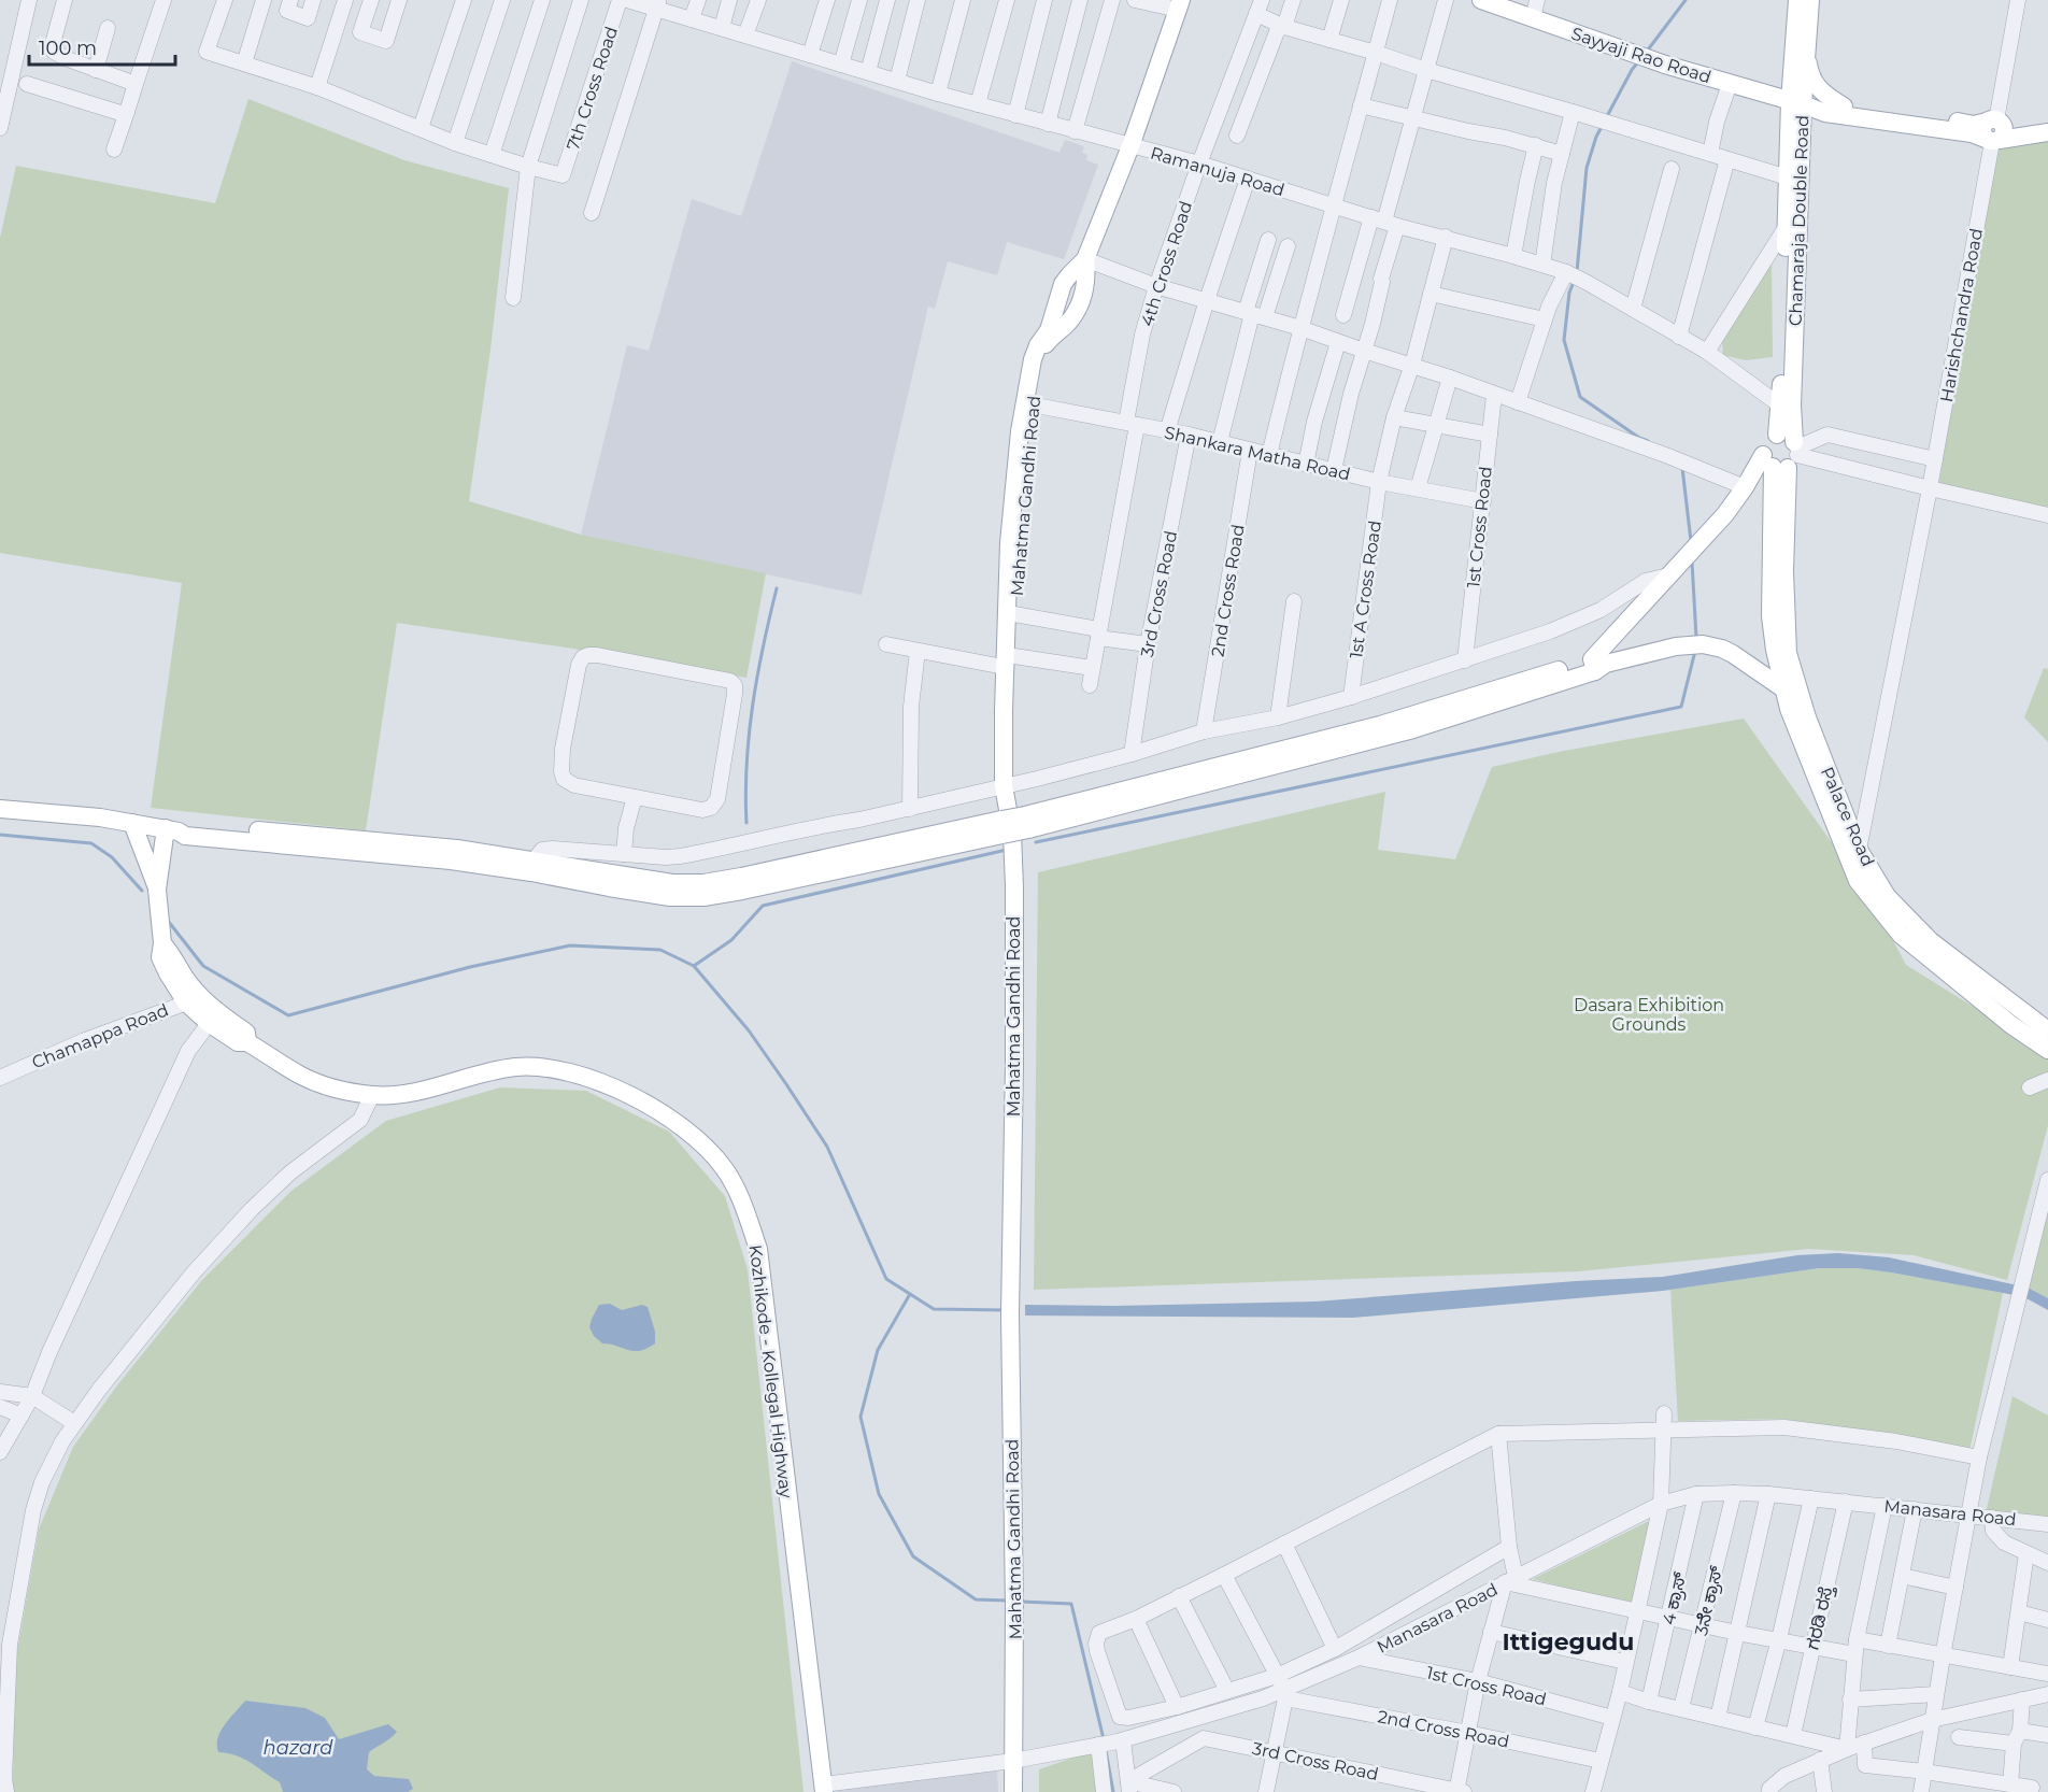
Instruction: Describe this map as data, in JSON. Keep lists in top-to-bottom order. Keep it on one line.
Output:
{"streets":{"main road":["Sayyaji Rao Road","Chamaraja Double Road","Mahatma Gandhi Road","Palace Road","Kozhikode - Kollegal Highway"],"street":["7th Cross Road","Ramanuja Road","4th Cross Road","Harishchandra Road","Shankara Matha Road","1st Cross Road","1st A Cross Road","2nd Cross Road","3rd Cross Road","Chamappa Road","Manasara Road","4 ಕ್ರಾಸ್","3ನೆೇ ಕ್ರಾಸ್","ಗರಡಿ ರಸ್ತೆ"]},"crossings":[["Sayyaji Rao Road","Chamaraja Double Road"],["Sayyaji Rao Road","Harishchandra Road"],["Ramanuja Road","4th Cross Road"],["Ramanuja Road","Mahatma Gandhi Road"],["Ramanuja Road","1st A Cross Road"],["Chamaraja Double Road","Palace Road"],["4th Cross Road","Shankara Matha Road"],["Harishchandra Road","Palace Road"],["Shankara Matha Road","Mahatma Gandhi Road"],["Shankara Matha Road","1st Cross Road"],["Shankara Matha Road","1st A Cross Road"],["Shankara Matha Road","2nd Cross Road"],["Shankara Matha Road","3rd Cross Road"],["Mahatma Gandhi Road","Manasara Road"],["1st Cross Road","Manasara Road"],["2nd Cross Road","Manasara Road"],["Chamappa Road","Kozhikode - Kollegal Highway"],["Kozhikode - Kollegal Highway","Manasara Road"],["Manasara Road","4 ಕ್ರಾಸ್"],["Manasara Road","3ನೆೇ ಕ್ರಾಸ್"],["Manasara Road","ಗರಡಿ ರಸ್ತೆ"]],"districts":["Ittigegudu"],"water":["hazard"],"parks":["Dasara Exhibition Grounds"],"scale_bar":"100 m"}
